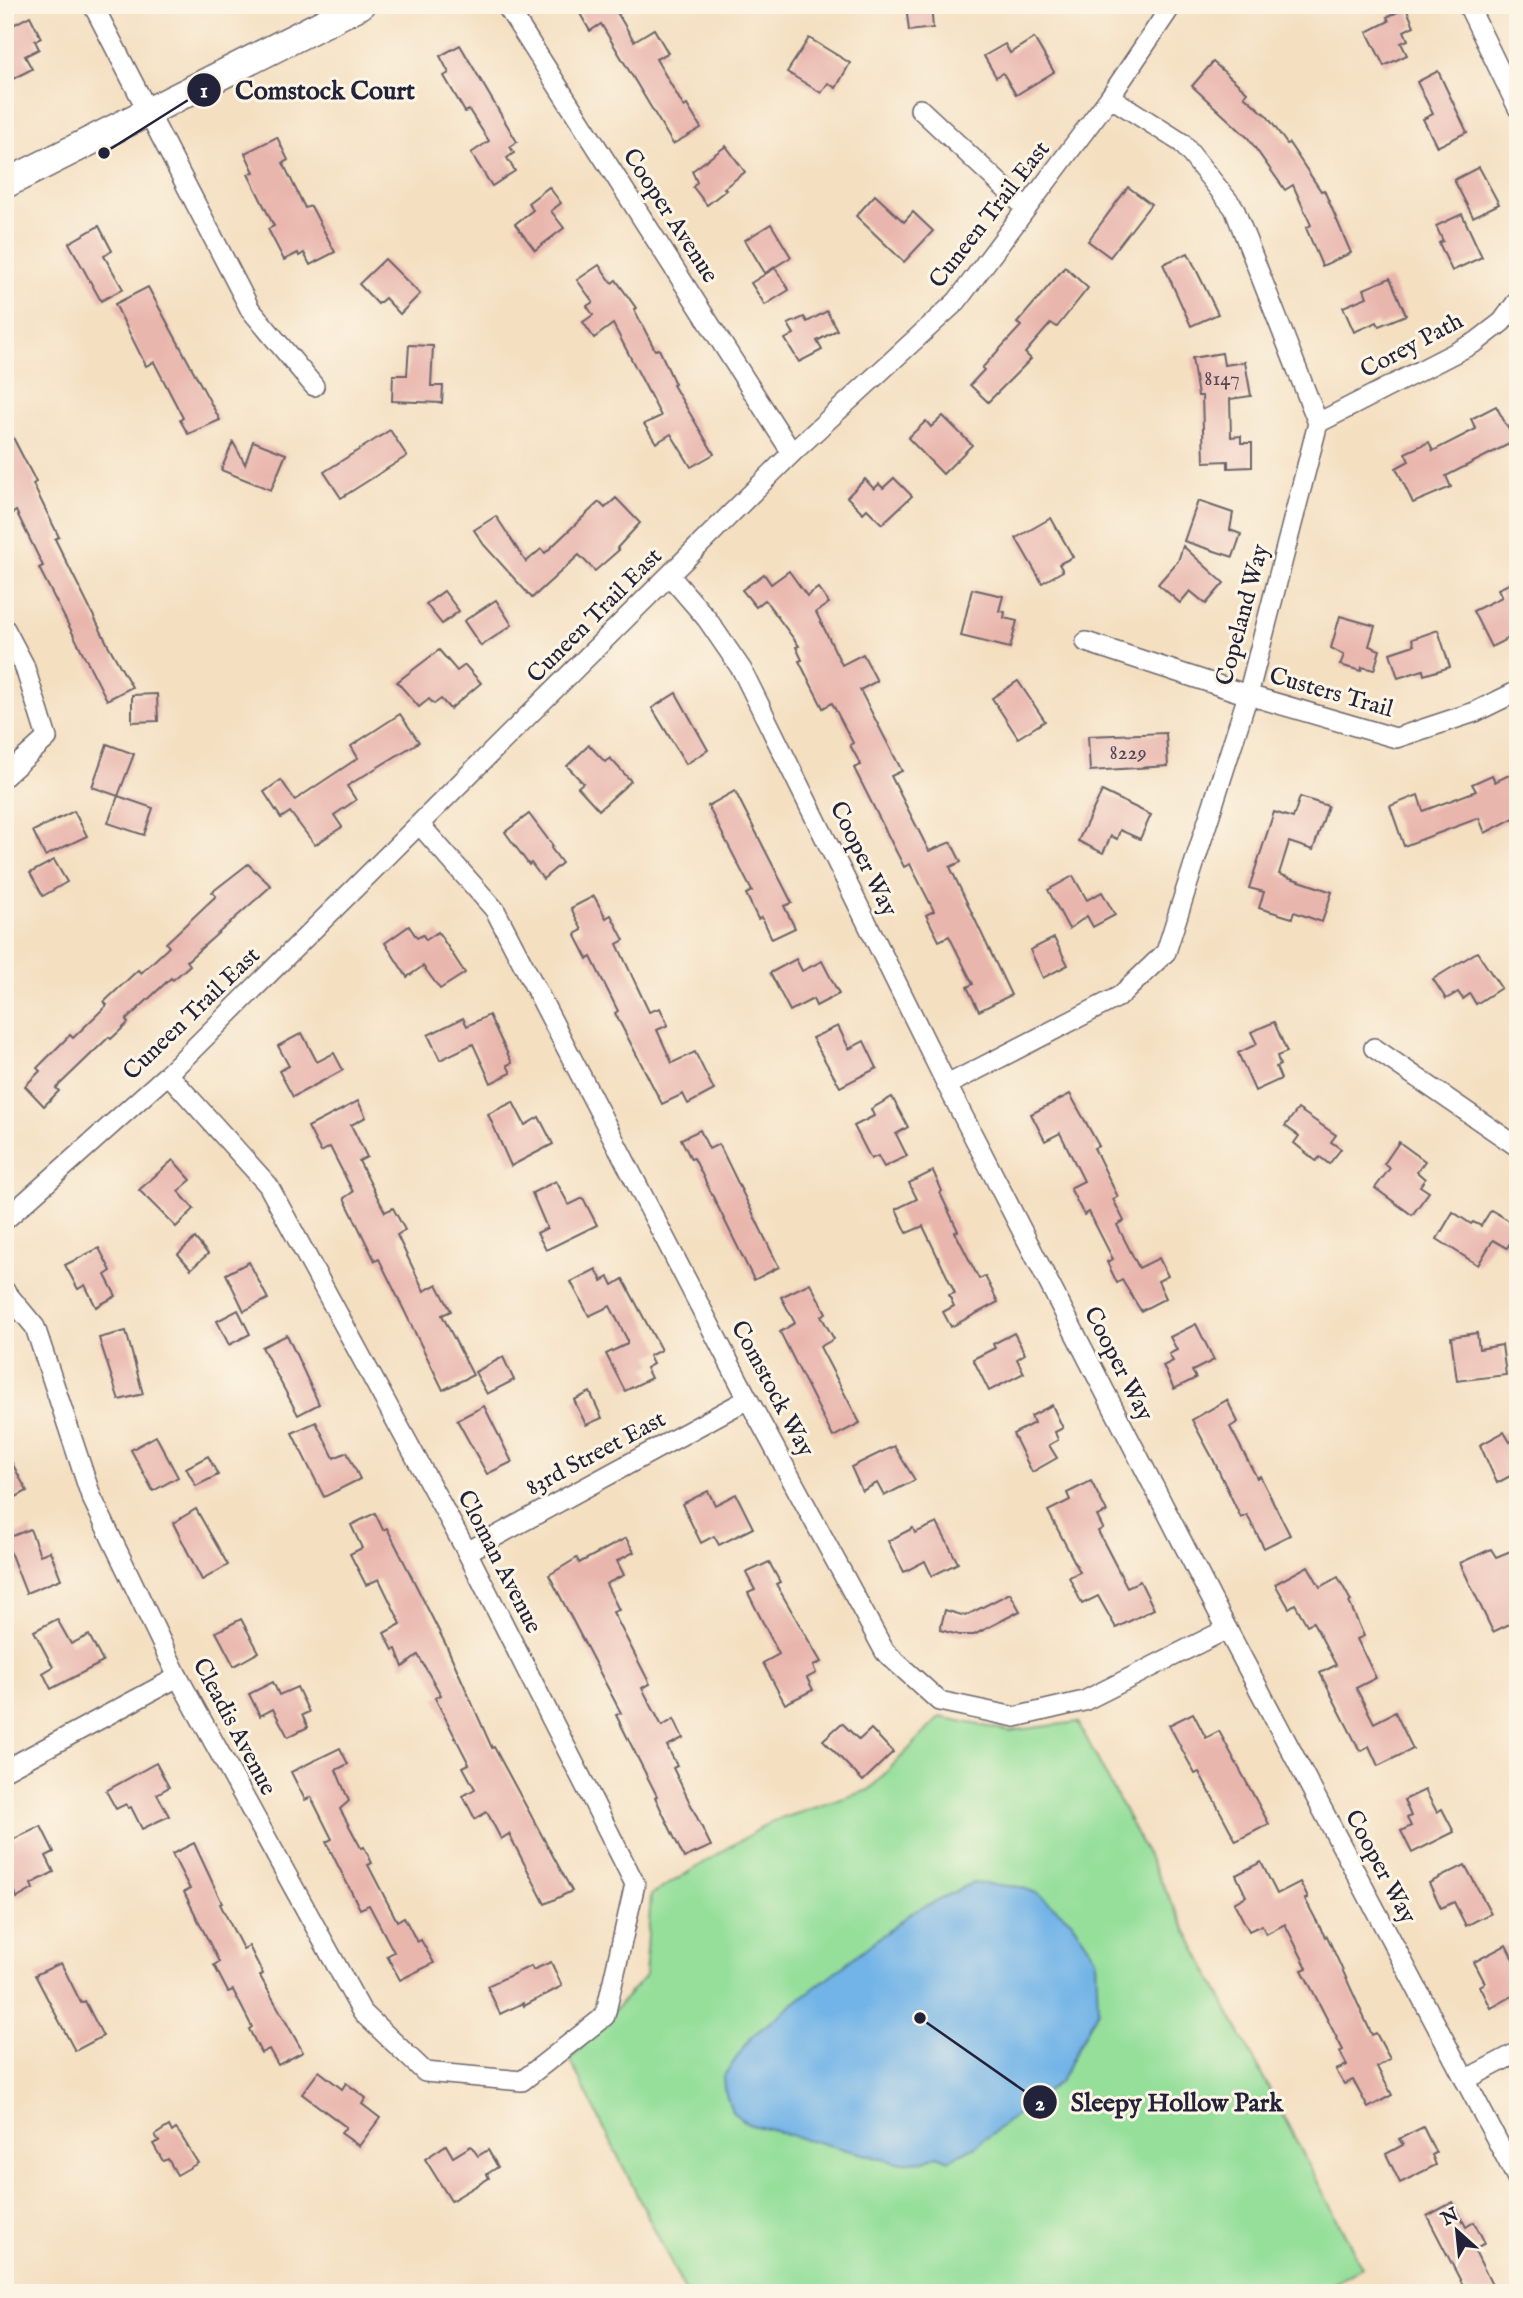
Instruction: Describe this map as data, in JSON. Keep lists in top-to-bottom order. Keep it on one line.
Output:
{"streets":{"street":["Cuneen Trail East","Cooper Avenue","Corey Path","Copeland Way","Custers Trail","Cooper Way","Comstock Way","83rd Street East","Cloman Avenue","Cleadis Avenue"]},"crossings":[["Cuneen Trail East","Cooper Avenue"],["Cuneen Trail East","Cooper Way"],["Cuneen Trail East","Comstock Way"],["Cuneen Trail East","Cloman Avenue"],["Corey Path","Copeland Way"],["Copeland Way","Custers Trail"],["Copeland Way","Cooper Way"],["Cooper Way","Comstock Way"],["Comstock Way","83rd Street East"],["83rd Street East","Cloman Avenue"],["Cloman Avenue","Cleadis Avenue"]],"places":["Comstock Court","Sleepy Hollow Park"],"house_numbers":["8147","8229"],"north":"top left"}
